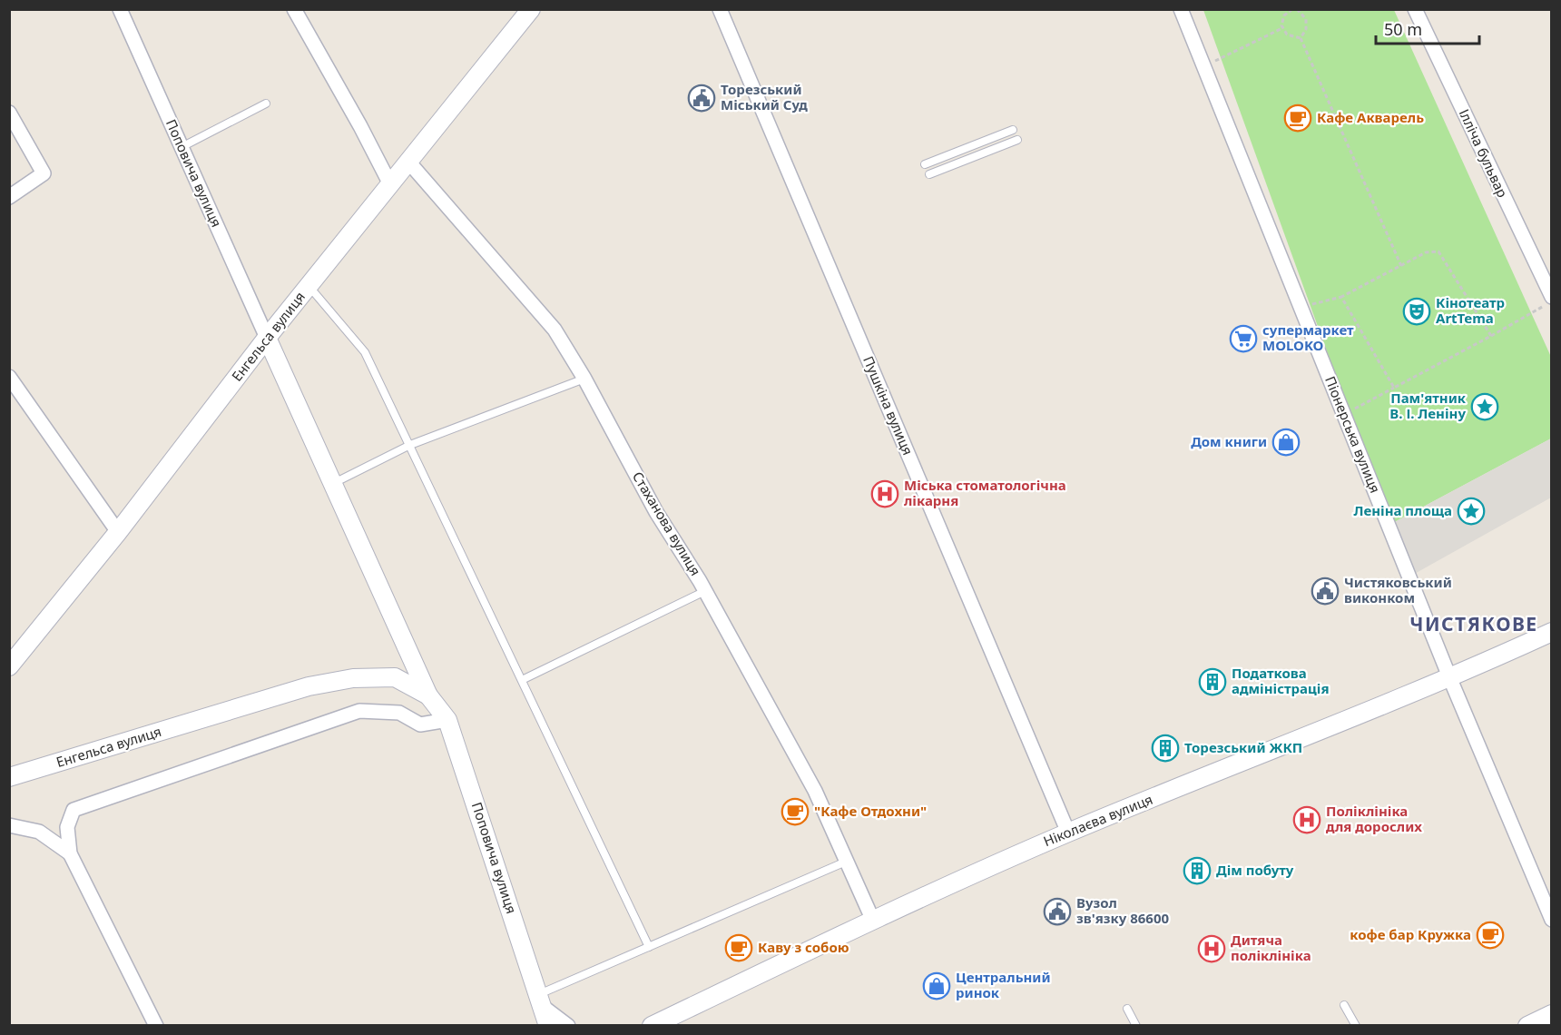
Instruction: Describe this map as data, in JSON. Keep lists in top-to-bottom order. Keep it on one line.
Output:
{"streets":{"street":["Ілліча бульвар","Поповича вулиця","Енгельса вулиця","Пушкіна вулиця","Піонерська вулиця","Стаханова вулиця","Ніколаєва вулиця"]},"crossings":[["Поповича вулиця","Енгельса вулиця"],["Енгельса вулиця","Стаханова вулиця"],["Пушкіна вулиця","Ніколаєва вулиця"],["Піонерська вулиця","Ніколаєва вулиця"],["Стаханова вулиця","Ніколаєва вулиця"]],"districts":["ЧИСТЯКОВЕ"],"places":{"public building":["Торезський Міський Суд","Чистяковський виконком","Вузол зв'язку 86600"],"cafe":["Кафе Акварель","\"Кафе Отдохни\"","кофе бар Кружка","Каву з собою"],"theatre":["Кінотеатр ArtTema"],"supermarket":["супермаркет MOLOKO"],"place":["Пам'ятник В. І. Леніну","Леніна площа"],"shop":["Дом книги","Центральний ринок"],"hospital":["Міська стоматологічна лікарня","Поліклініка для дорослих","Дитяча поліклініка"],"building":["Податкова адміністрація","Торезський ЖКП","Дім побуту"]},"scale_bar":"50 m"}
